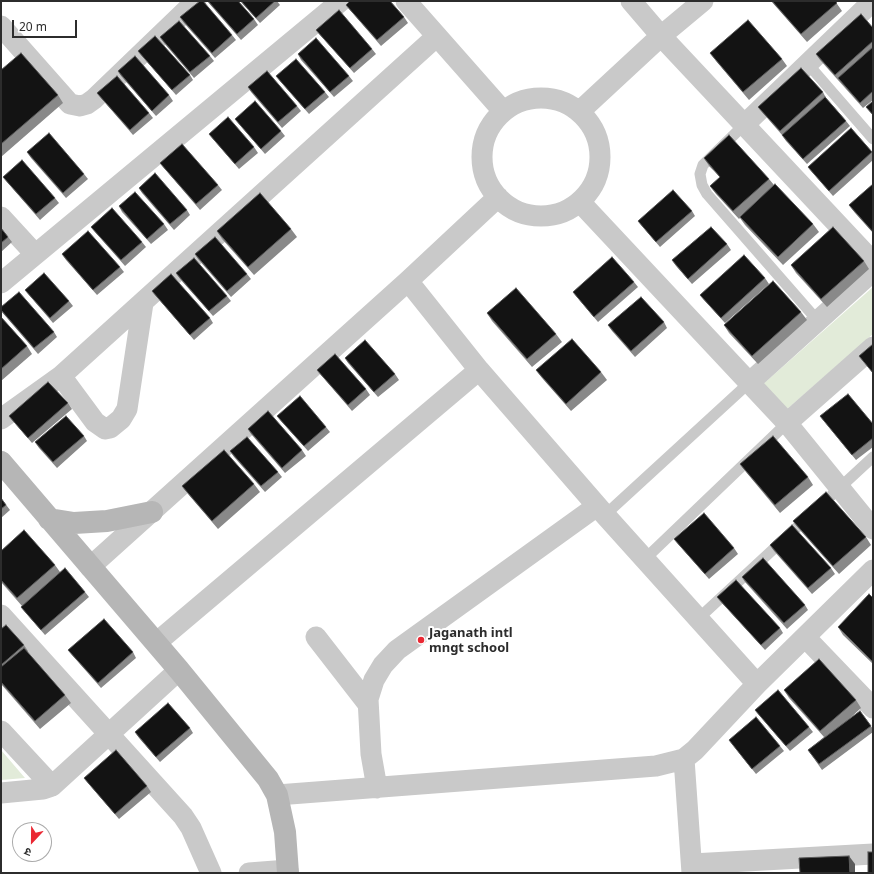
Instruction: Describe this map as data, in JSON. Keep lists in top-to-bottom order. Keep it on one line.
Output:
{"places":["Jaganath intl mngt school"],"scale_bar":"20 m","north":"bottom"}
